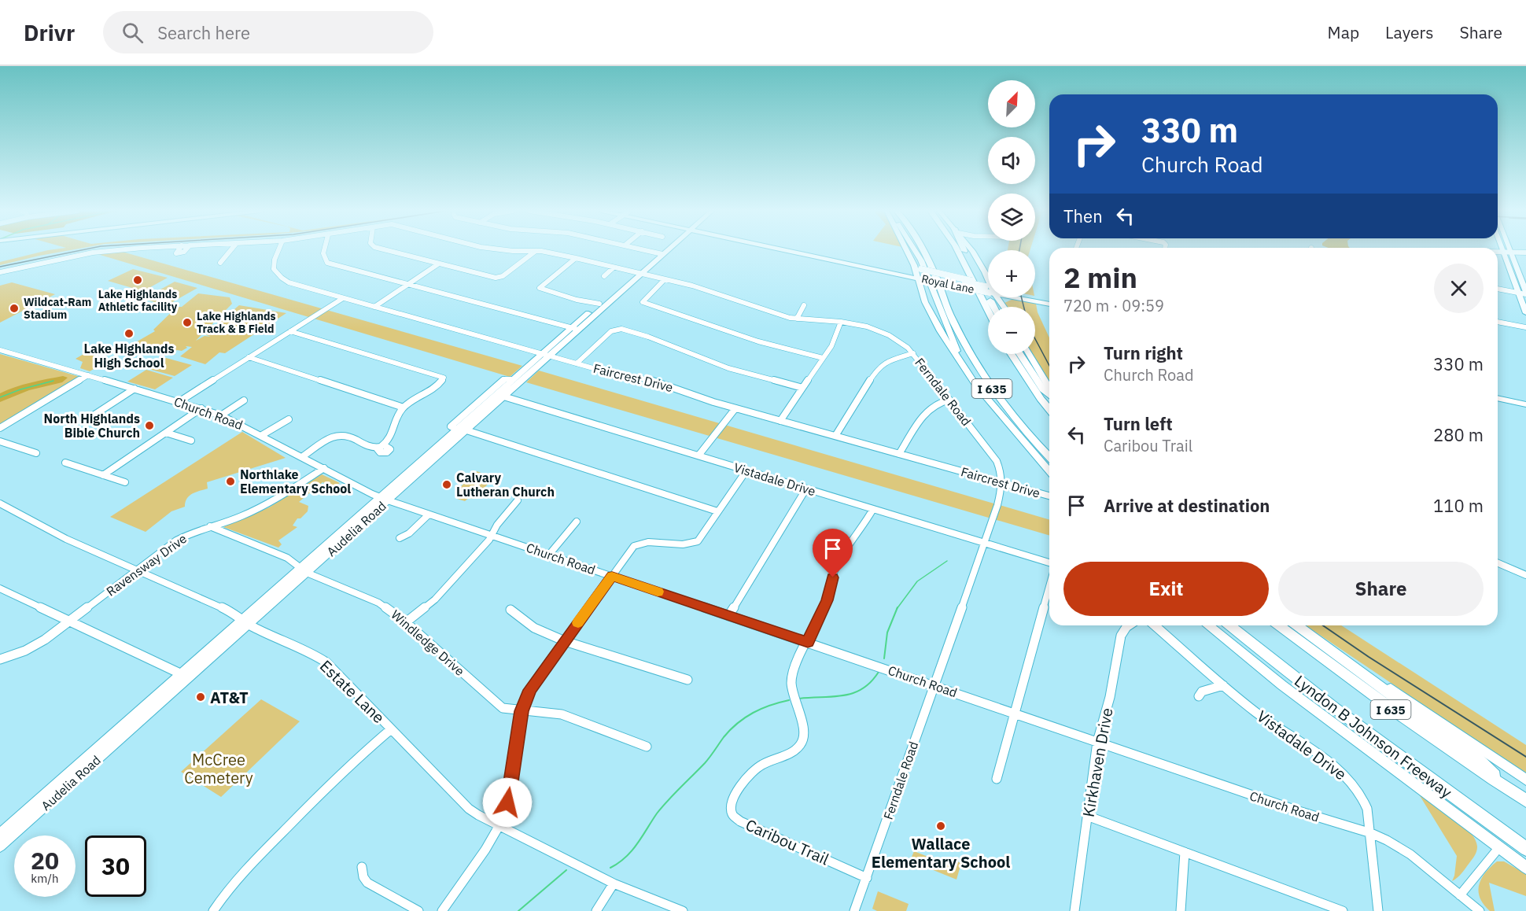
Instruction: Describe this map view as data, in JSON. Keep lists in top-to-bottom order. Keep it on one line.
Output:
{"streets":{"highway":["I 635","Lyndon B Johnson Freeway"],"main road":["Royal Lane","Audelia Road"],"street":["Faircrest Drive","Ferndale Road","Church Road","Vistadale Drive","Ravensway Drive","Windledge Drive","Estate Lane","Kirkhaven Drive","Caribou Trail"]},"crossings":[["Faircrest Drive","Ferndale Road"],["Faircrest Drive","Audelia Road"],["Ferndale Road","Church Road"],["Ferndale Road","Vistadale Drive"],["Ferndale Road","Audelia Road"],["Ferndale Road","Caribou Trail"],["Church Road","Vistadale Drive"],["Church Road","Audelia Road"],["Church Road","Ravensway Drive"],["Church Road","Kirkhaven Drive"],["Church Road","Caribou Trail"],["Vistadale Drive","Audelia Road"],["Vistadale Drive","Caribou Trail"],["Audelia Road","Windledge Drive"],["Audelia Road","Estate Lane"],["Ravensway Drive","Windledge Drive"],["Ravensway Drive","Estate Lane"]],"parks":["McCree Cemetery"],"places":["Lake Highlands Athletic facility","Wildcat-Ram Stadium","Lake Highlands Track & B Field","Lake Highlands High School","North Highlands Bible Church","Northlake Elementary School","Calvary Lutheran Church","AT&T","Wallace Elementary School"],"north":"top right","page":{"header":"Drivr","search":"Search here","nav":["Map","Layers","Share"],"map_buttons":["+","−"],"turn":["330 m","Church Road"],"then":"Then","heading":["2 min","720 m · 09:59"],"list":[{"name":"Turn right","note":"Church Road","value":"330 m"},{"name":"Turn left","note":"Caribou Trail","value":"280 m"},{"name":"Arrive at destination","value":"110 m"}],"buttons":["Exit","Share"],"speed":"20 km/h","limit":"30"}}
